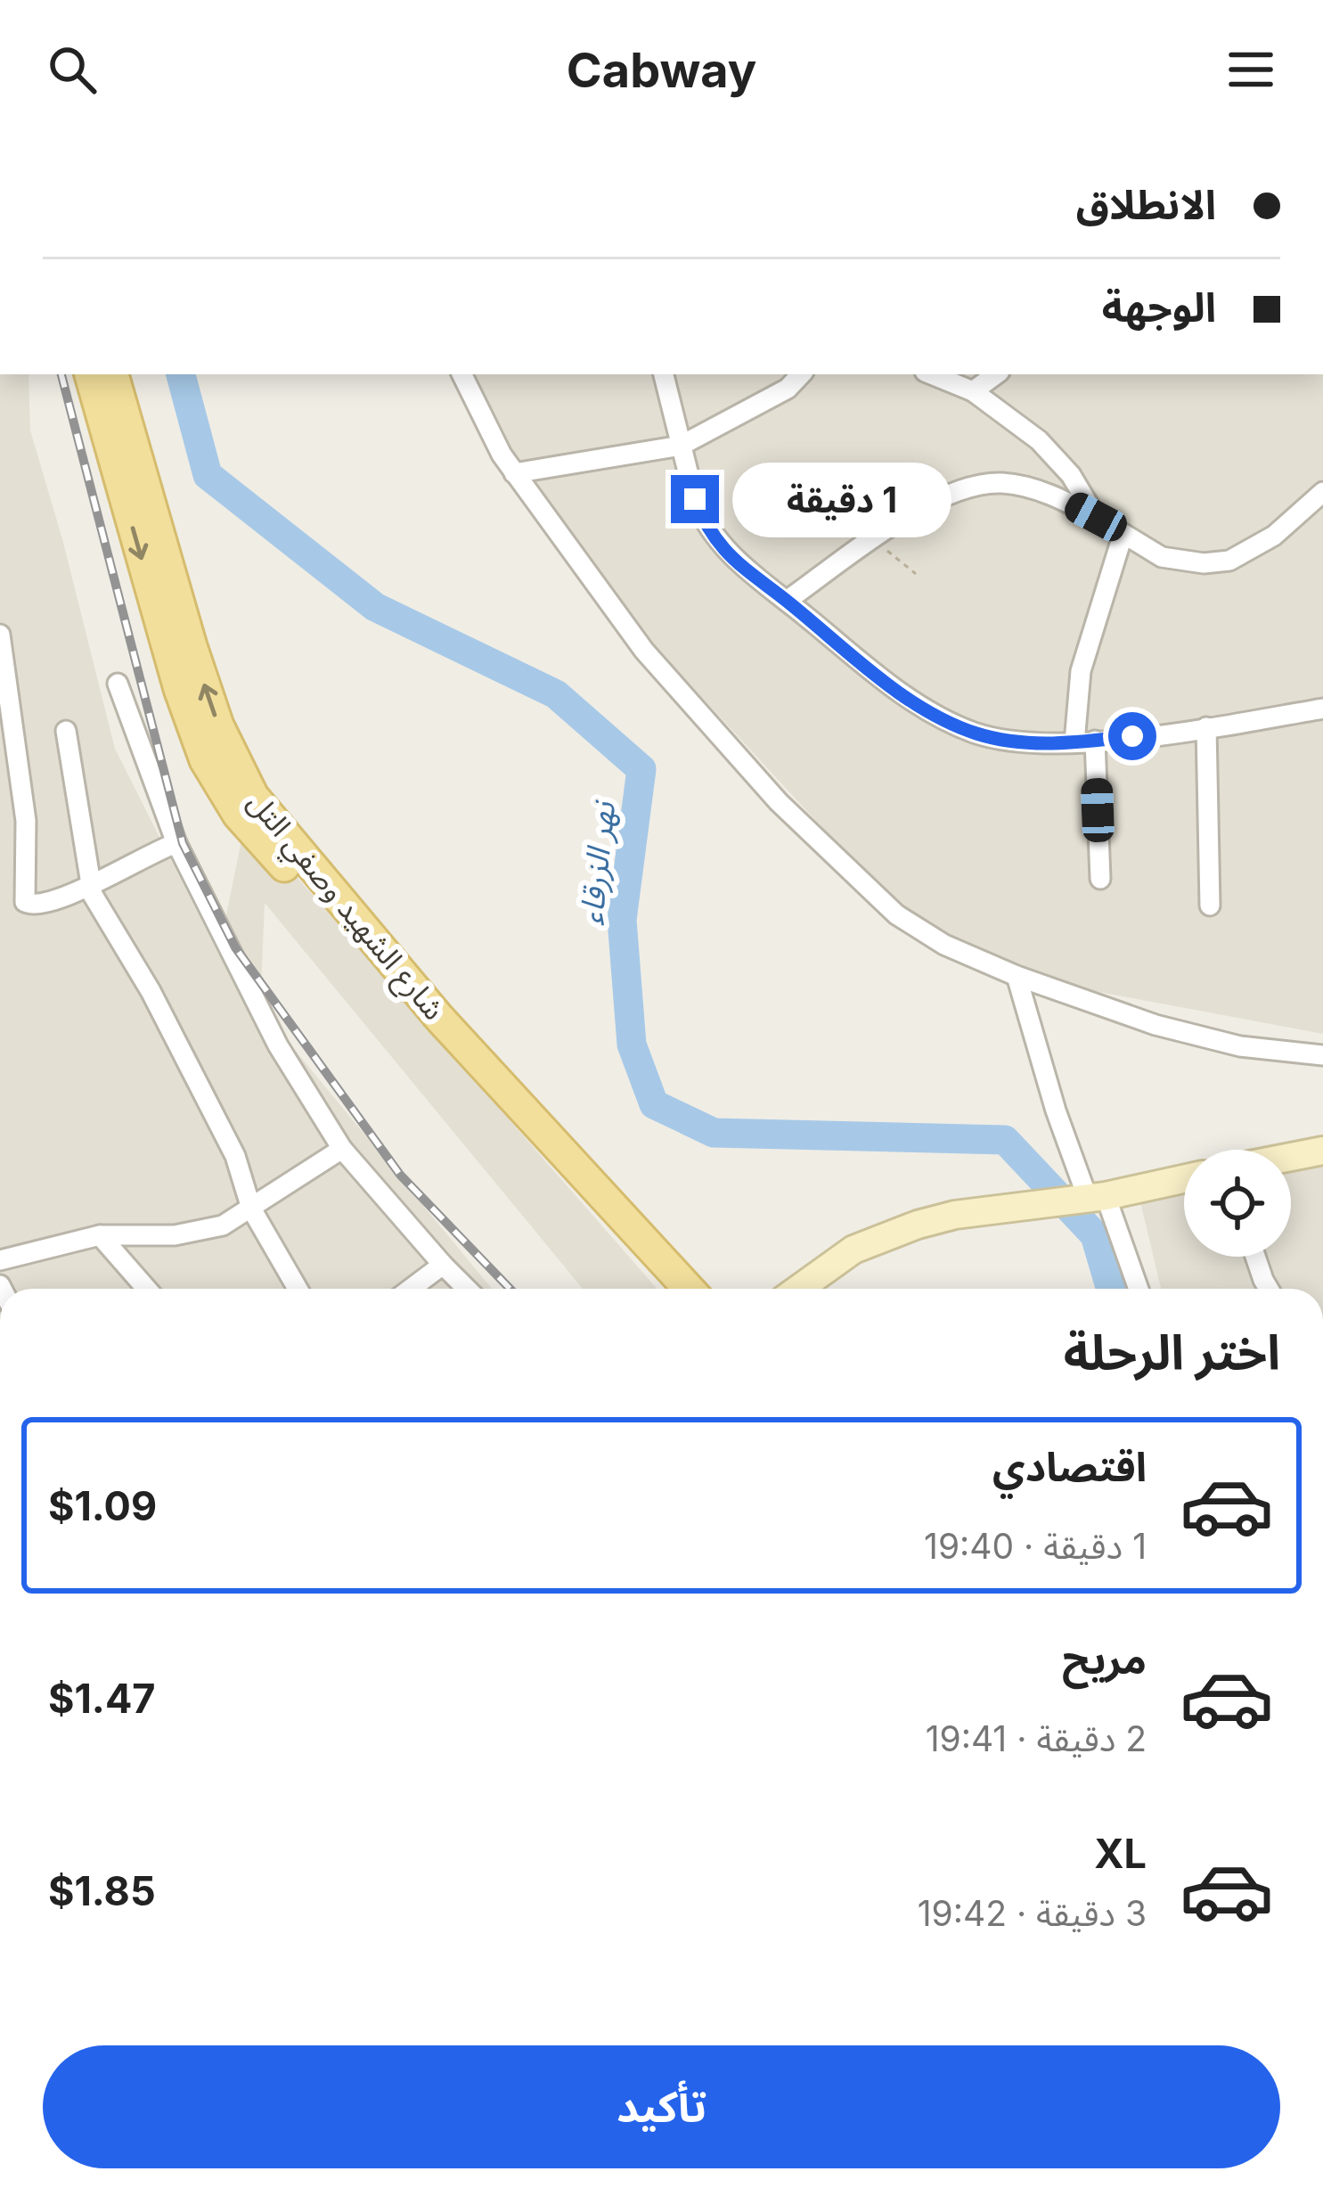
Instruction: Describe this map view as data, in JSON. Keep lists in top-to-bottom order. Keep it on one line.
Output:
{"streets":{"main road":["شارع الشهيد وصفي التل"]},"water":["نهر الزرقاء"],"page":{"header":"Cabway","banner":["الانطلاق","الوجهة"],"bubble":"1 دقيقة","heading":"اختر الرحلة","list":[{"name":"اقتصادي","note":"1 دقيقة · 19:40","value":"$1.09"},{"name":"مريح","note":"2 دقيقة · 19:41","value":"$1.47"},{"name":"XL","note":"3 دقيقة · 19:42","value":"$1.85"}],"buttons":"تأكيد"}}
